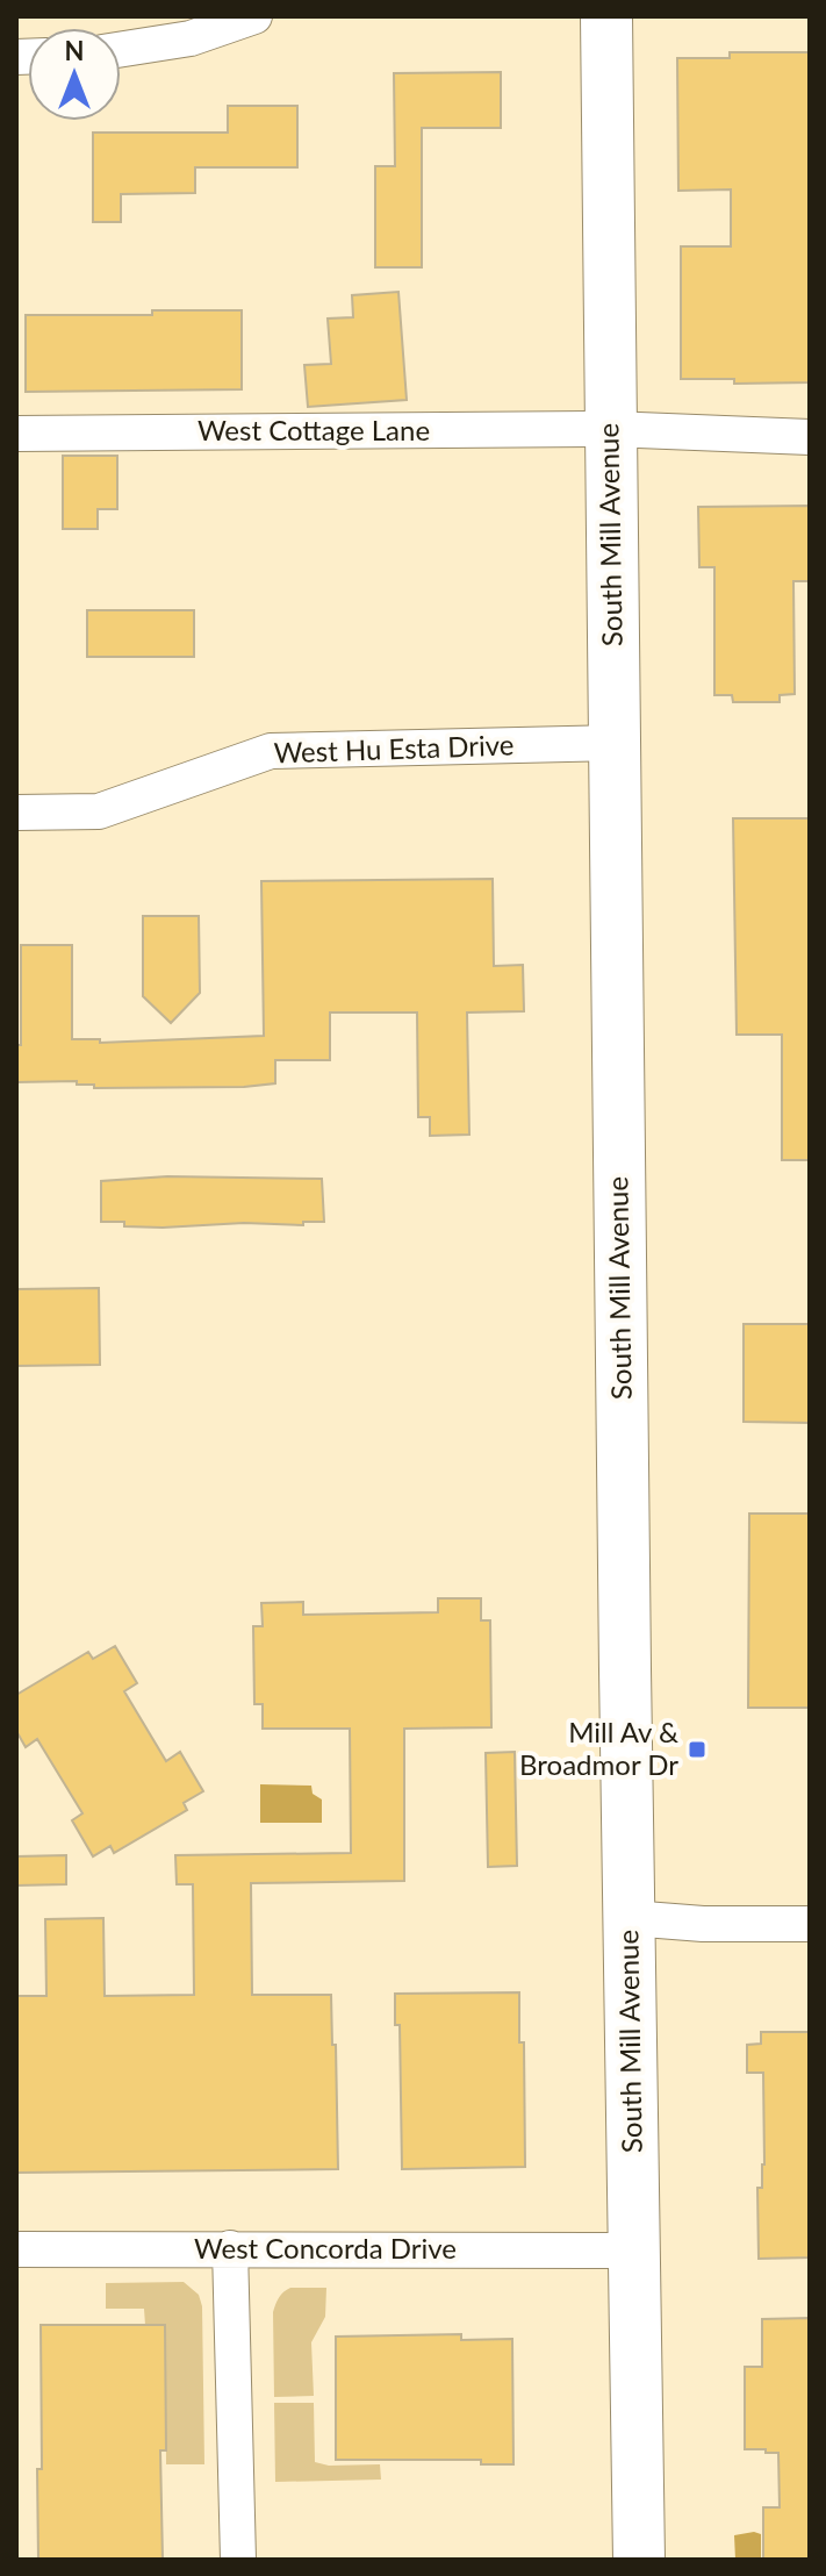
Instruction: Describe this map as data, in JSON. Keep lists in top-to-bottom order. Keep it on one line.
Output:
{"streets":{"main road":["South Mill Avenue"],"street":["West Cottage Lane","West Hu Esta Drive","West Concorda Drive"]},"crossings":[["West Cottage Lane","South Mill Avenue"],["South Mill Avenue","West Hu Esta Drive"],["South Mill Avenue","West Concorda Drive"]],"places":{"transit":["Mill Av & Broadmor Dr"]},"north":"top"}
